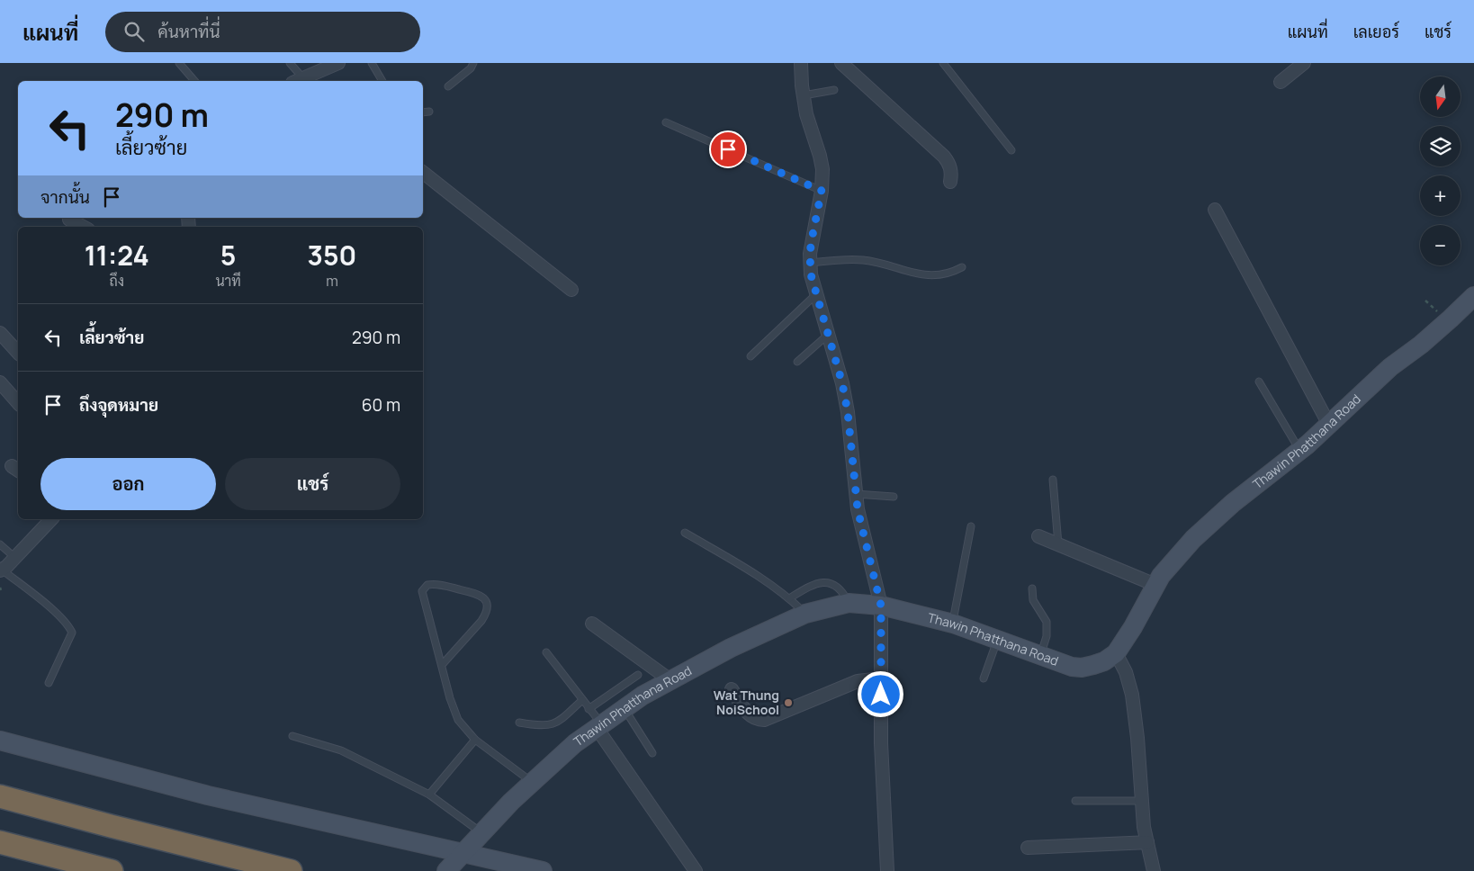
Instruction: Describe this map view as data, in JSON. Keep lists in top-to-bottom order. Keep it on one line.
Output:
{"streets":{"street":["Thawin Phatthana Road"]},"places":["Wat Thung NoiSchool"],"north":"bottom","page":{"header":"แผนที่","search":"ค้นหาที่นี่","nav":["แผนที่","เลเยอร์","แชร์"],"map_buttons":["+","−"],"turn":["290 m","เลี้ยวซ้าย"],"then":"จากนั้น","eta":["11:24","ถึง","5","นาที","350","m"],"list":[{"name":"เลี้ยวซ้าย","value":"290 m"},{"name":"ถึงจุดหมาย","value":"60 m"}],"buttons":["ออก","แชร์"]}}
